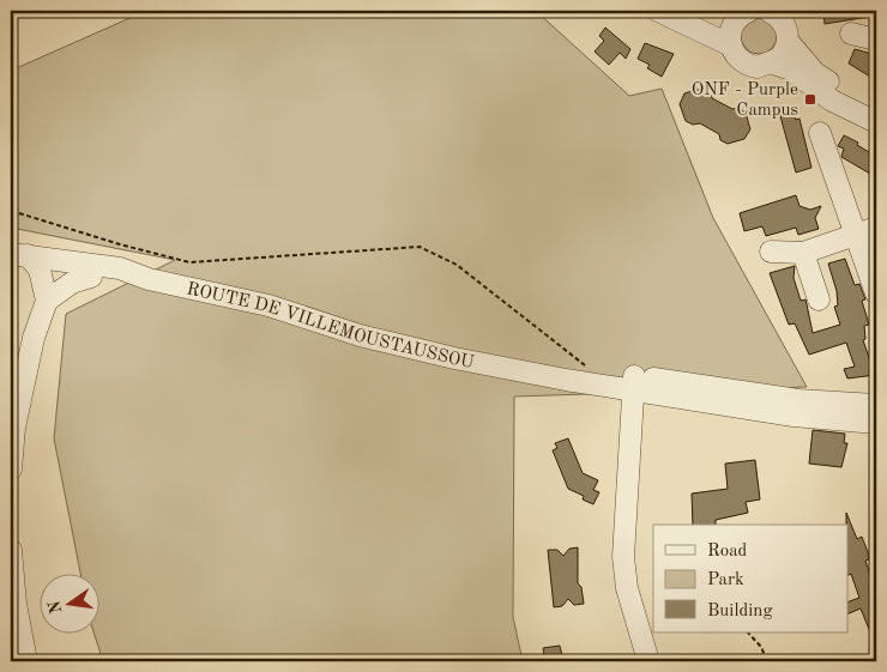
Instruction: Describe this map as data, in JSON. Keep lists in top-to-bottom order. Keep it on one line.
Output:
{"streets":{"street":["ROUTE DE VILLEMOUSTAUSSOU"]},"places":{"transit":["ONF - Purple Campus"]},"legend":["Road","Park","Building"],"north":"left"}
